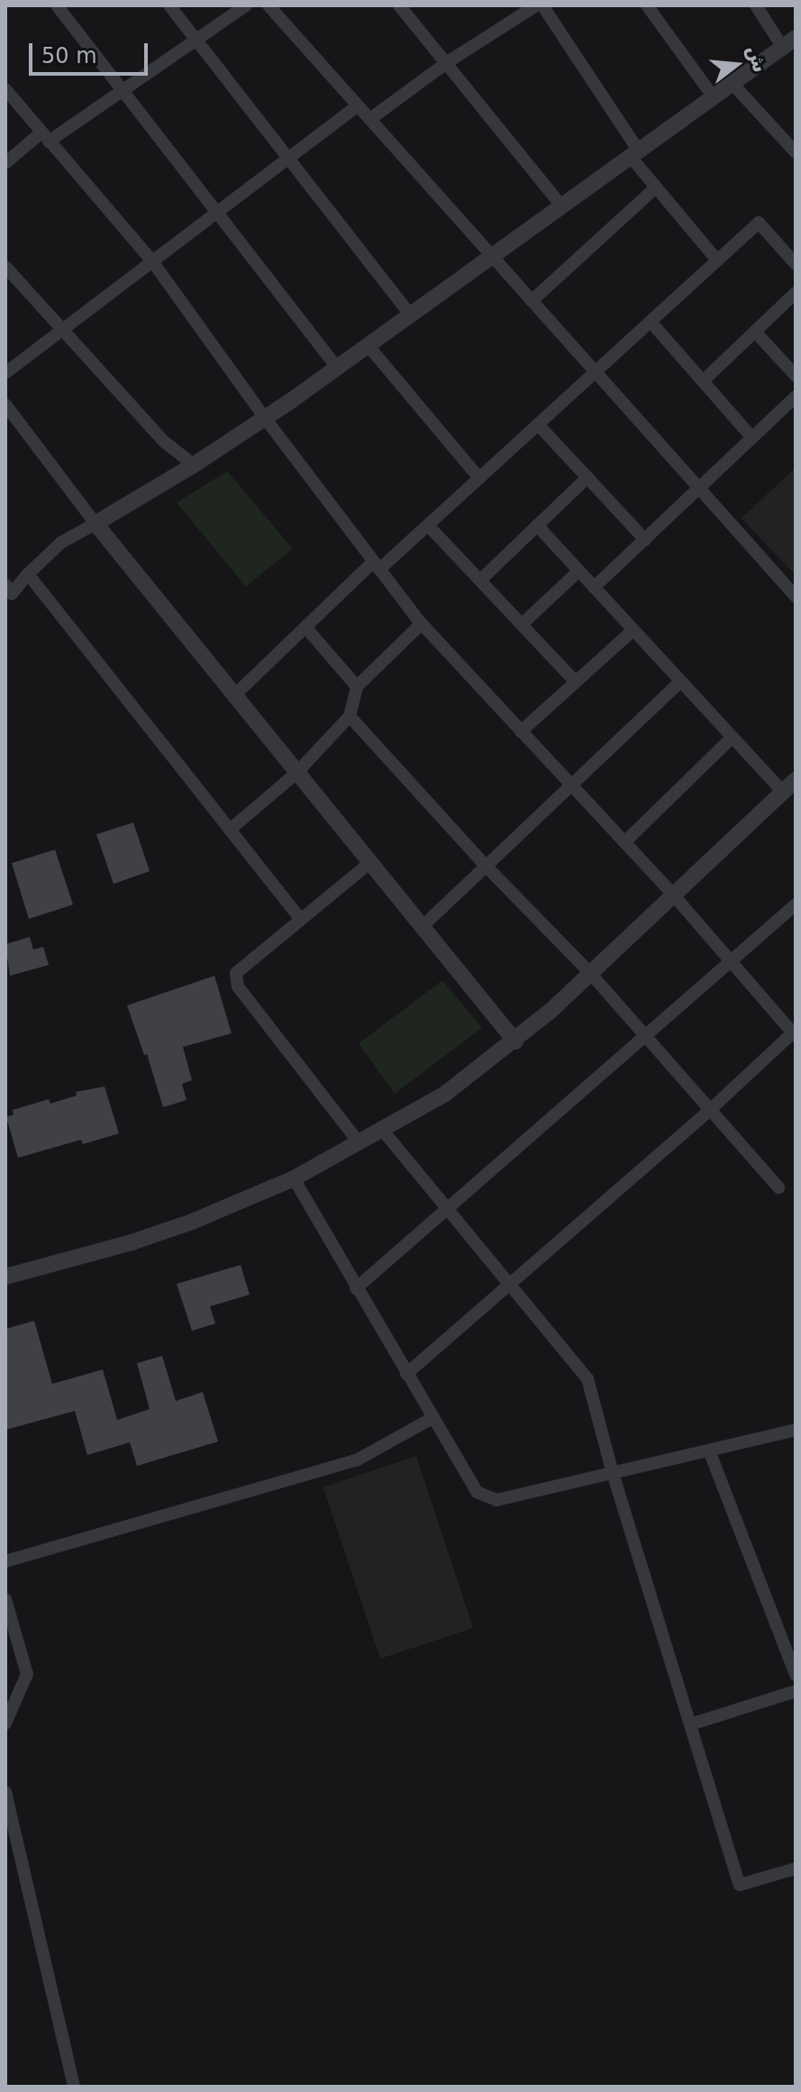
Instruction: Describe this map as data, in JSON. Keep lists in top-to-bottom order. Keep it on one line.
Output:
{"scale_bar":"50 m","north":"right"}
